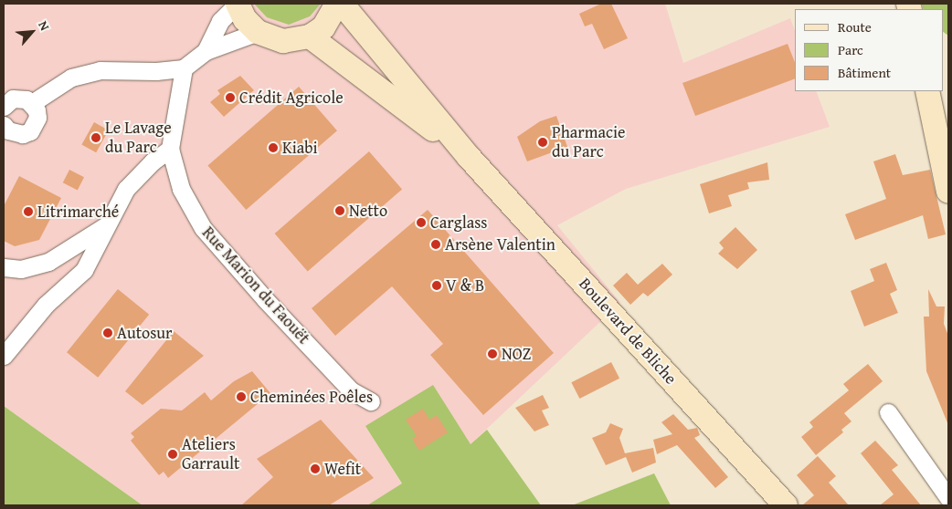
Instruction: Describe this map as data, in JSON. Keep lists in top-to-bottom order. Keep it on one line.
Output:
{"streets":{"main road":["Boulevard de Bliche"],"street":["Rue Marion du Faouët"]},"places":["Crédit Agricole","Le Lavage du Parc","Pharmacie du Parc","Kiabi","Netto","Litrimarché","Carglass","Arsène Valentin","V & B","Autosur","NOZ","Cheminées Poêles","Ateliers Garrault","Wefit"],"legend":["Route","Parc","Bâtiment"],"north":"top right"}
